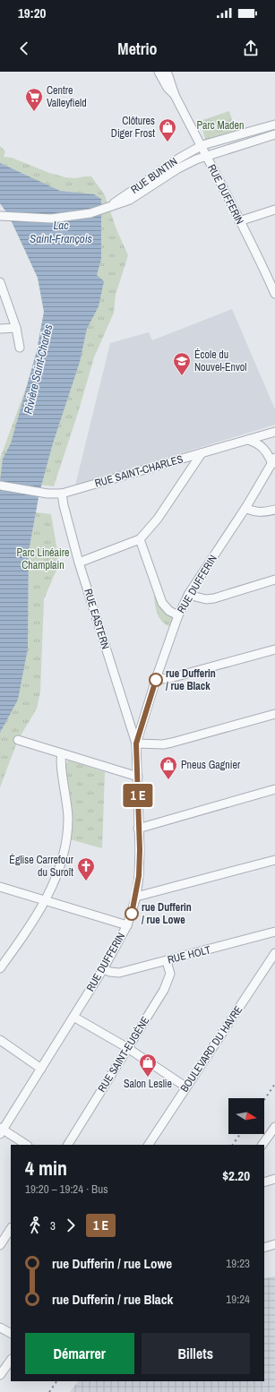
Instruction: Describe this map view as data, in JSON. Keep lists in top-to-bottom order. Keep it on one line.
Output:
{"streets":{"street":["RUE BUNTIN","RUE DUFFERIN","RUE SAINT-CHARLES","RUE EASTERN","RUE HOLT","BOULEVARD DU HAVRE","RUE SAINT-EUGÈNE"]},"crossings":[["RUE BUNTIN","RUE DUFFERIN"],["RUE DUFFERIN","RUE EASTERN"],["RUE DUFFERIN","RUE HOLT"],["RUE SAINT-CHARLES","RUE EASTERN"],["RUE HOLT","RUE SAINT-EUGÈNE"]],"water":["Lac Saint-François","Rivière Saint-Charles"],"parks":["Parc Maden","Parc Linéaire Champlain"],"places":{"supermarket":["Centre Valleyfield"],"shop":["Clôtures Diger Frost","Pneus Gagnier","Salon Leslie"],"school or university":["École du Nouvel-Envol"],"other":["rue Dufferin / rue Black","rue Dufferin / rue Lowe"],"church":["Église Carrefour du Suroît"]},"north":"right","page":{"status":"19:20","header":"Metrio","on_map":"1 E","heading":["4 min","19:20 – 19:24 · Bus","$2.20"],"legs":["3","1 E"],"list":[{"name":"rue Dufferin / rue Lowe","value":"19:23"},{"name":"rue Dufferin / rue Black","value":"19:24"}],"buttons":["Démarrer","Billets"]}}
